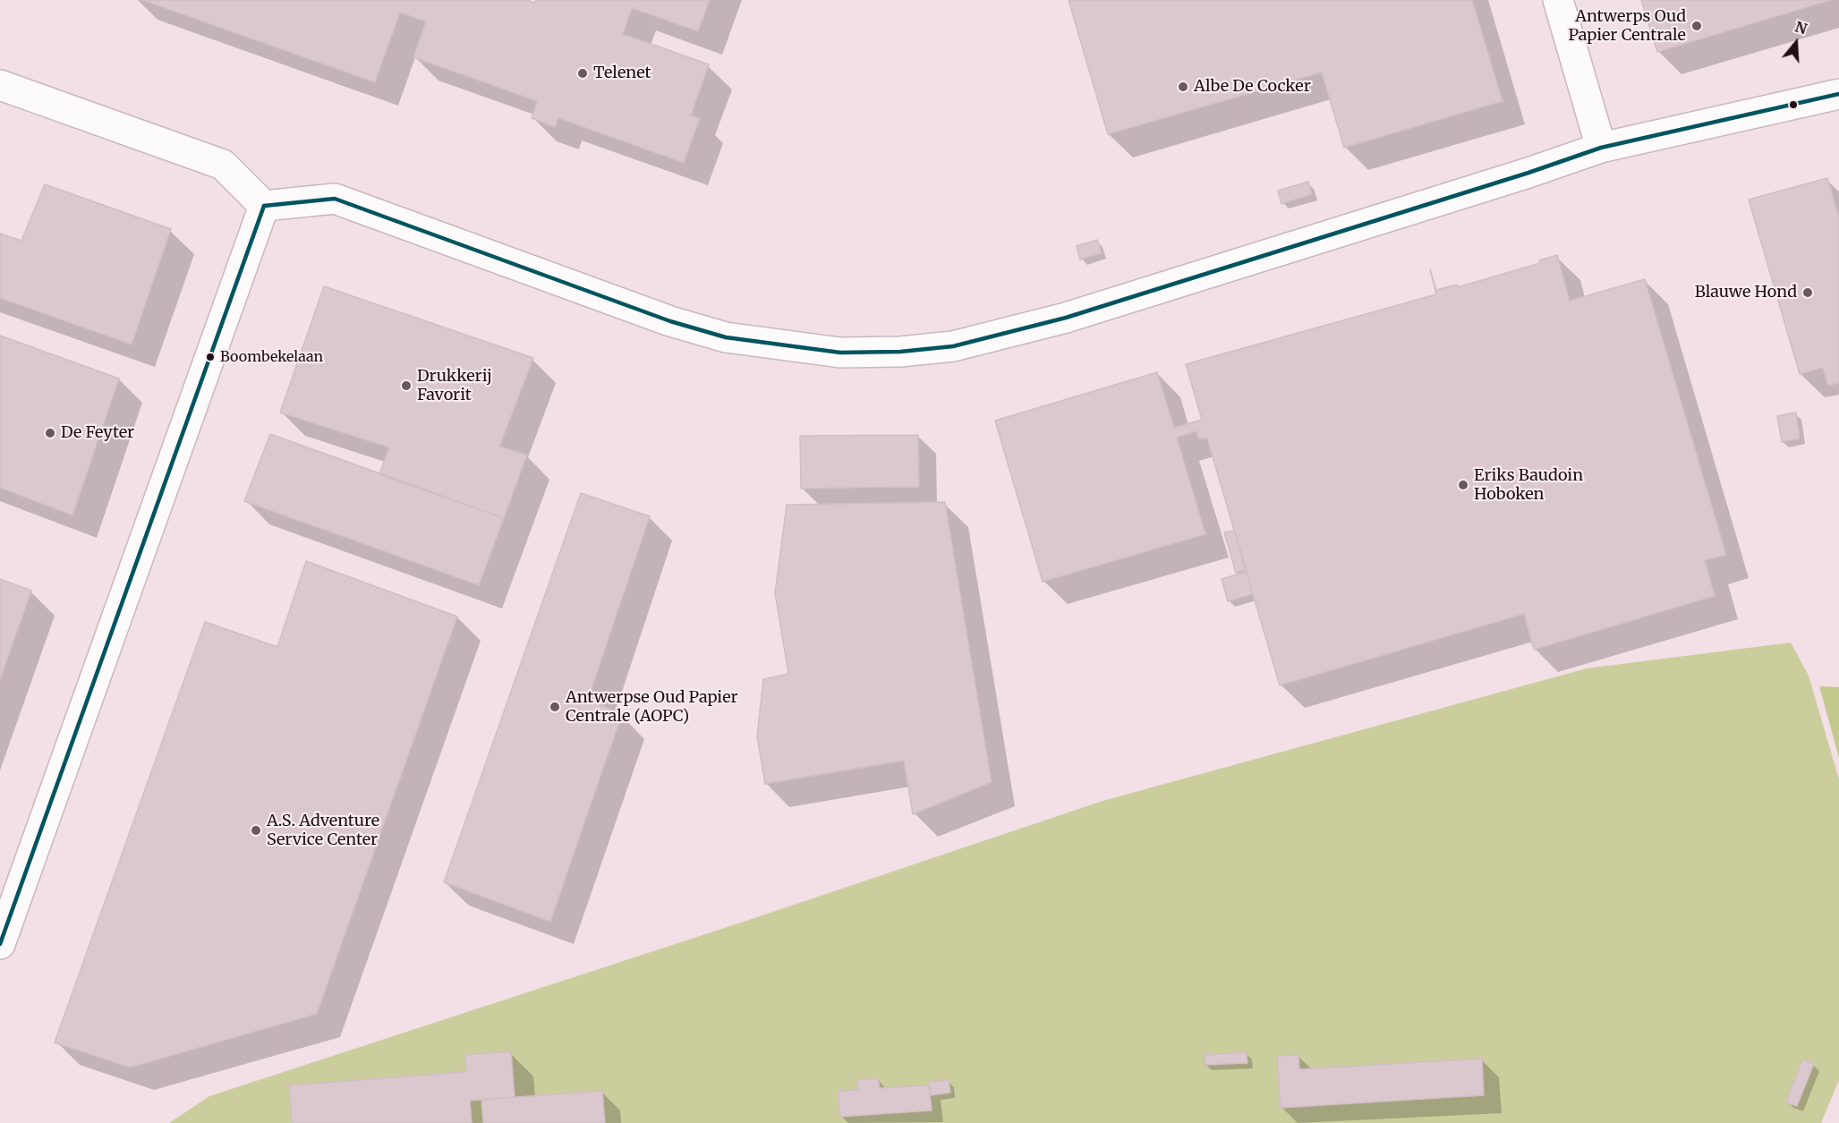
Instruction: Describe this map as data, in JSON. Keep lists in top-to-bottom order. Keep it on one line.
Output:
{"places":["Antwerps Oud Papier Centrale","Telenet","Albe De Cocker","Blauwe Hond","Boombekelaan","Drukkerij Favorit","De Feyter","Eriks Baudoin Hoboken","Antwerpse Oud Papier Centrale (AOPC)","A.S. Adventure Service Center"],"north":"top"}
